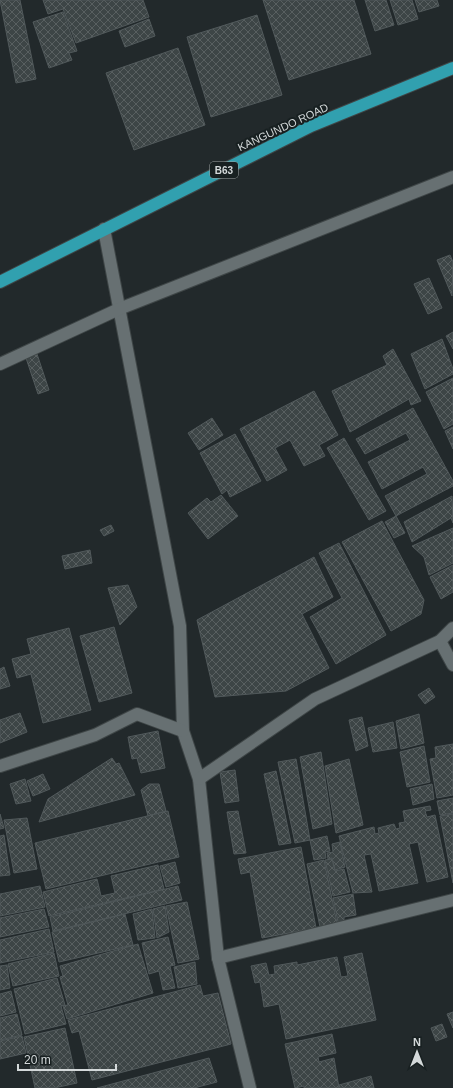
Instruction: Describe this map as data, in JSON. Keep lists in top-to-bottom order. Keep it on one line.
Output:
{"streets":{"highway":["KANGUNDO ROAD","B63"]},"scale_bar":"20 m","north":"top"}
